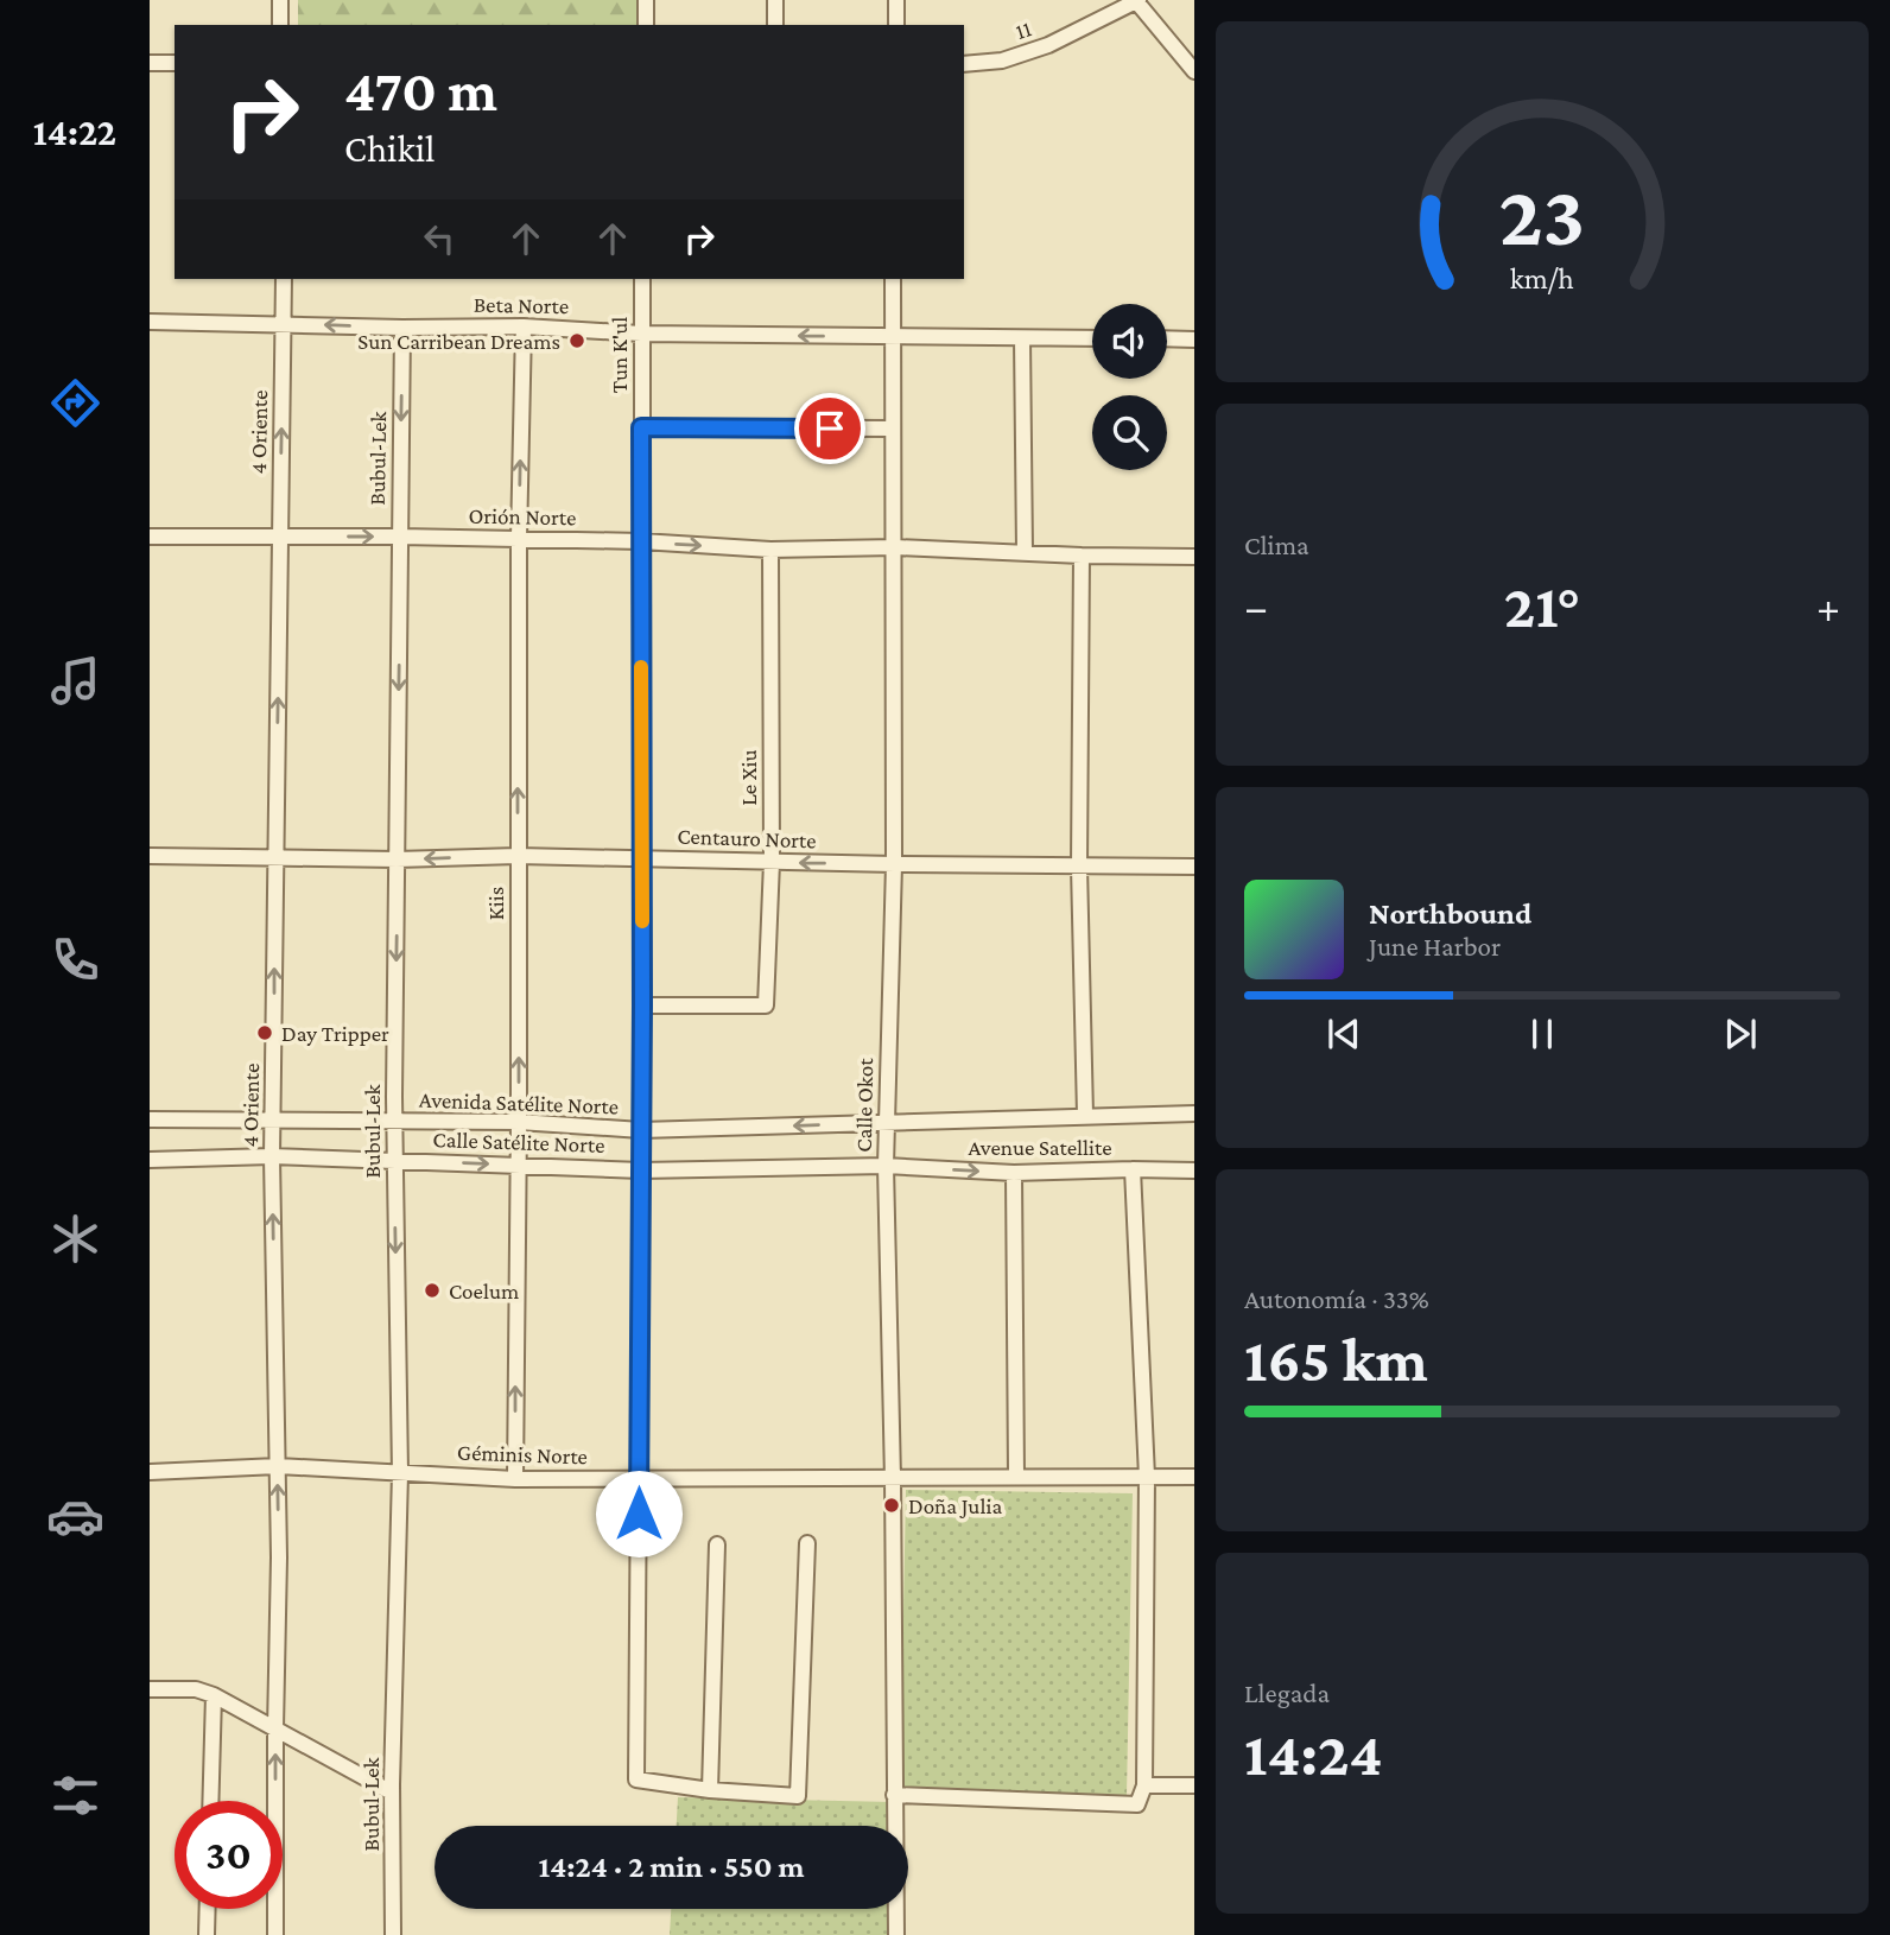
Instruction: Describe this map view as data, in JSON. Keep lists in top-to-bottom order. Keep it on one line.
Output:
{"streets":{"street":["11","Beta Norte","Tun K'ul","4 Oriente","Bubul-Lek","Orión Norte","Le Xiu","Centauro Norte","Kiis","Avenida Satélite Norte","Calle Okot","Calle Satélite Norte","Avenue Satellite","Géminis Norte"]},"crossings":[["Beta Norte","Tun K'ul"],["Beta Norte","4 Oriente"],["Beta Norte","Bubul-Lek"],["Beta Norte","Kiis"],["Beta Norte","Calle Okot"],["Tun K'ul","Orión Norte"],["Tun K'ul","Le Xiu"],["Tun K'ul","Centauro Norte"],["Tun K'ul","Avenida Satélite Norte"],["Tun K'ul","Calle Satélite Norte"],["Tun K'ul","Géminis Norte"],["4 Oriente","Orión Norte"],["4 Oriente","Centauro Norte"],["4 Oriente","Avenida Satélite Norte"],["4 Oriente","Calle Satélite Norte"],["4 Oriente","Géminis Norte"],["Bubul-Lek","Orión Norte"],["Bubul-Lek","Centauro Norte"],["Bubul-Lek","Avenida Satélite Norte"],["Bubul-Lek","Calle Satélite Norte"],["Bubul-Lek","Géminis Norte"],["Orión Norte","Le Xiu"],["Orión Norte","Kiis"],["Orión Norte","Calle Okot"],["Le Xiu","Centauro Norte"],["Centauro Norte","Kiis"],["Centauro Norte","Calle Okot"],["Kiis","Avenida Satélite Norte"],["Kiis","Calle Satélite Norte"],["Kiis","Géminis Norte"],["Avenida Satélite Norte","Calle Okot"],["Calle Okot","Calle Satélite Norte"],["Calle Okot","Avenue Satellite"],["Calle Okot","Géminis Norte"],["Calle Satélite Norte","Avenue Satellite"]],"one_way":["4 Oriente","Bubul-Lek","Kiis","Avenue Satellite"],"places":["Sun Carribean Dreams","Day Tripper","Coelum","Doña Julia"],"page":{"tabs":"14:22","turn":["470 m","Chikil"],"tile":["Clima",["Autonomía · 33%","165 km"],["Llegada","14:24"]],"heat":["−","21°","+"],"song":["Northbound","June Harbor"],"limit":"30","trip":"14:24 · 2 min · 550 m","gauge":["23","km/h"]}}
